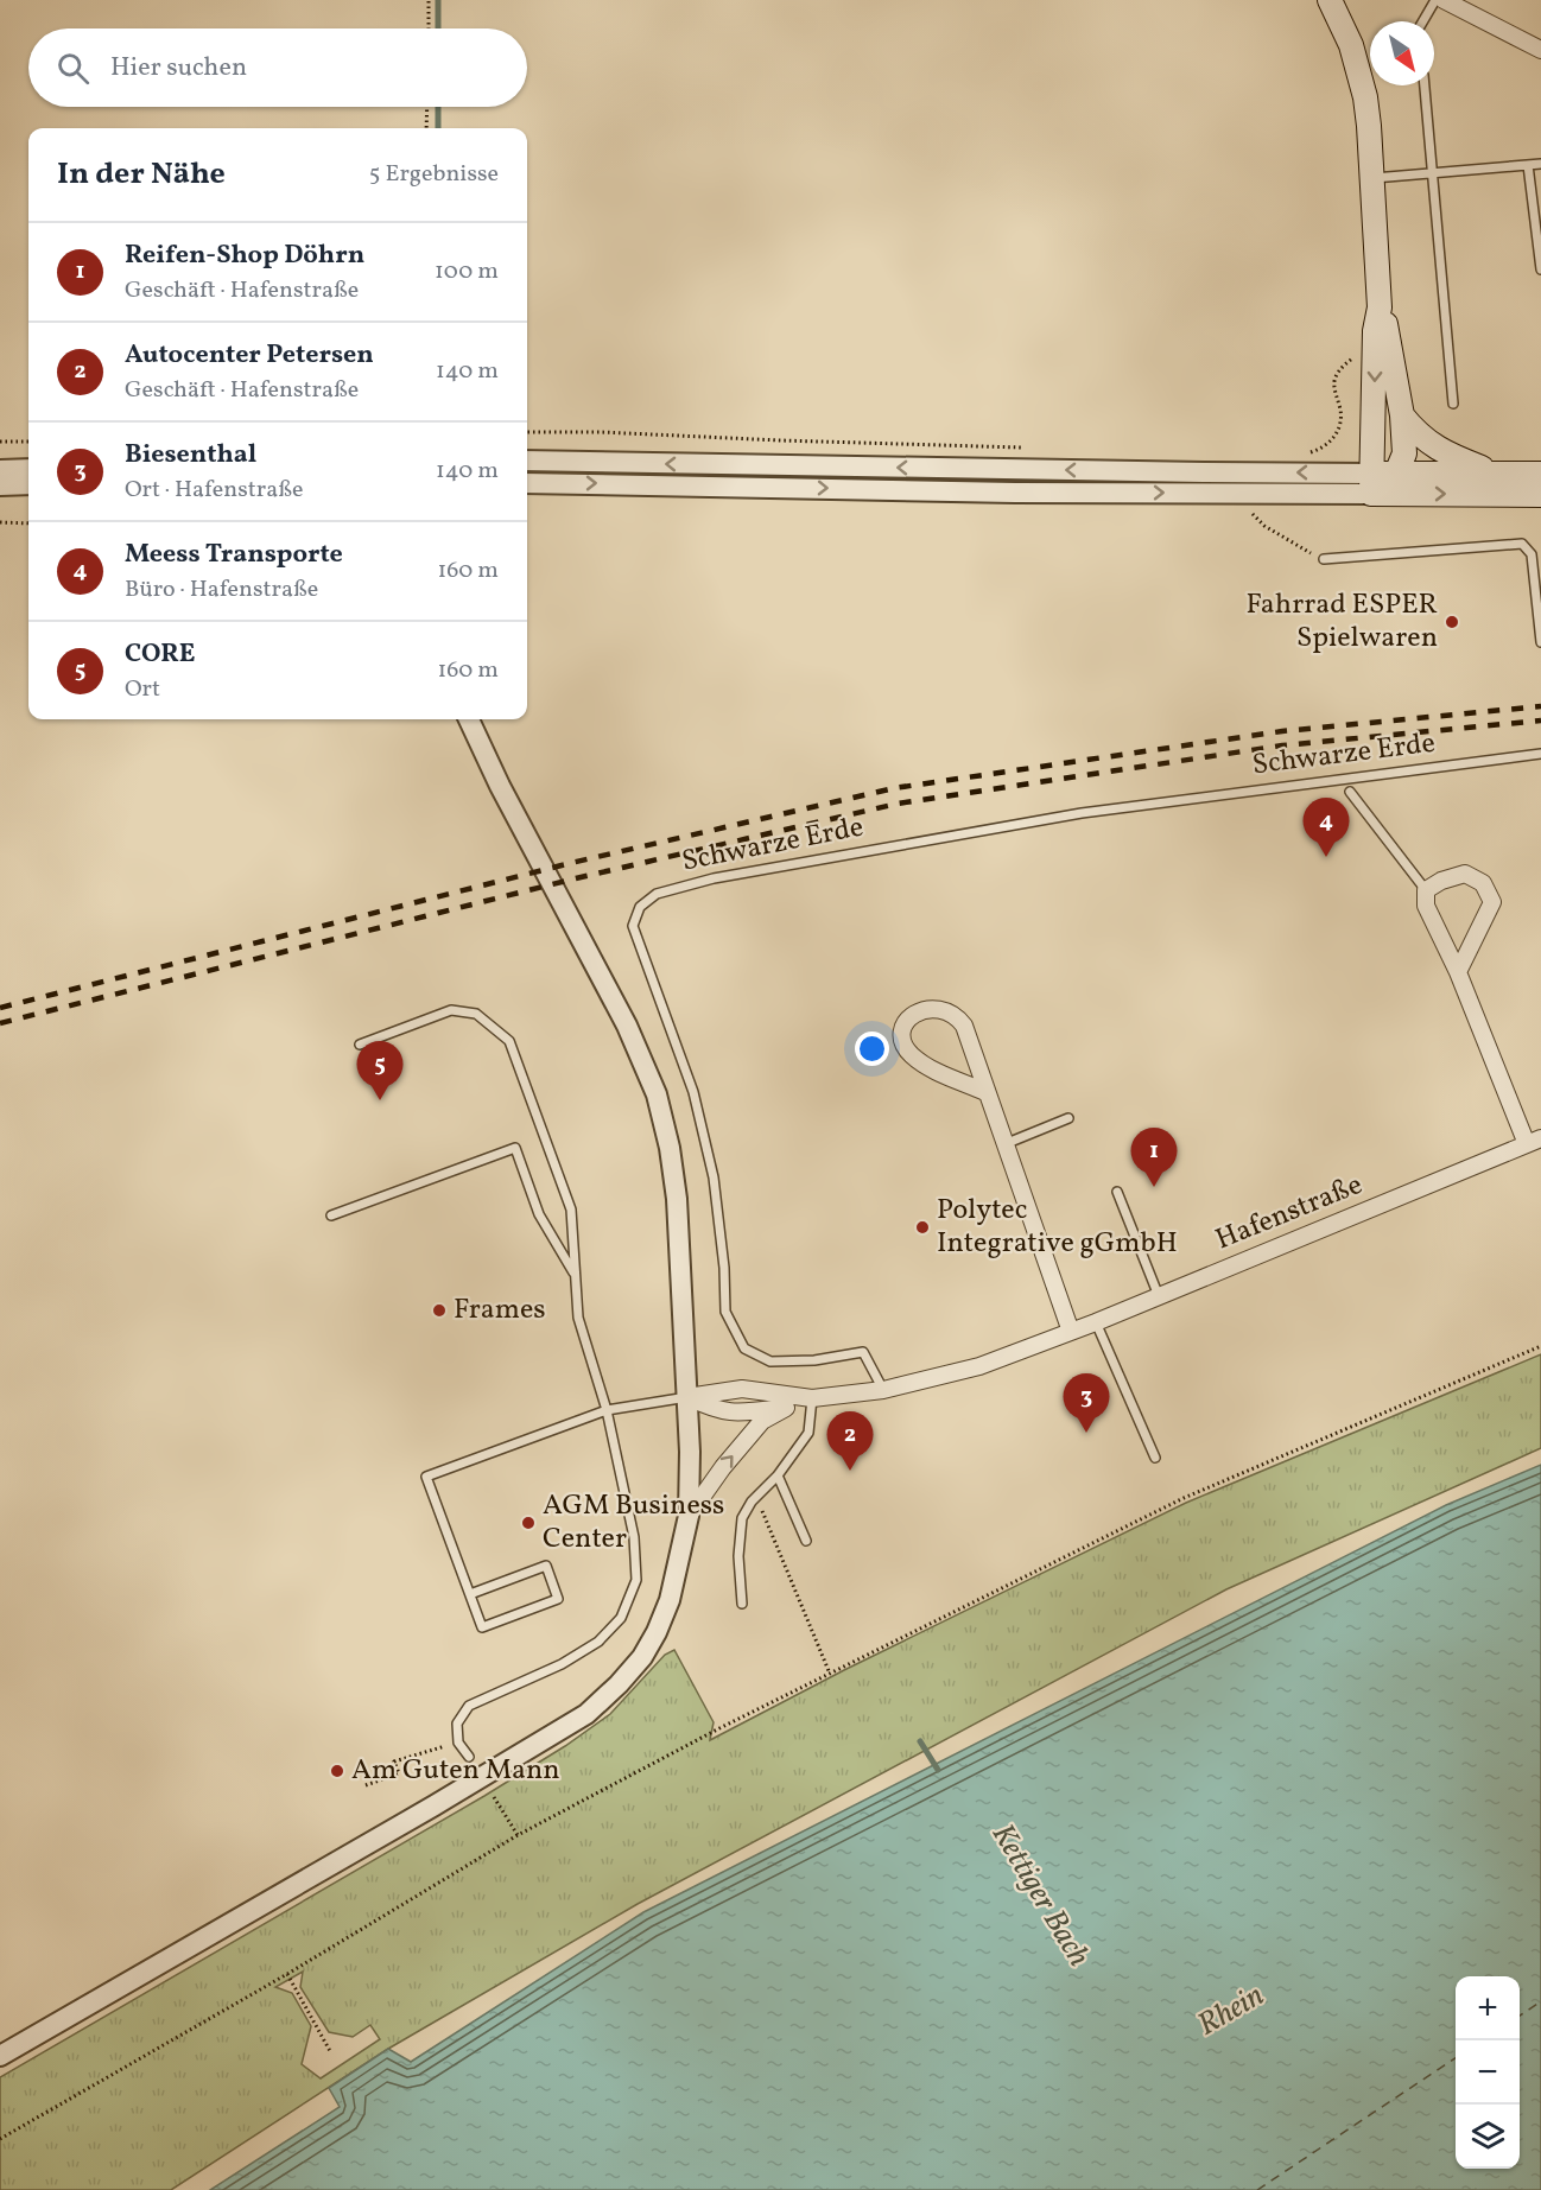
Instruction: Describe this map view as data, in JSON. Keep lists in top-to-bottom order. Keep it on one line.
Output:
{"streets":{"street":["Hafenstraße"],"lane":["Schwarze Erde"]},"crossings":[["Schwarze Erde","Hafenstraße"]],"water":["Kettiger Bach","Rhein"],"places":["Fahrrad ESPER Spielwaren","Polytec Integrative gGmbH","Frames","AGM Business Center","Am Guten Mann"],"north":"bottom right","page":{"search":"Hier suchen","heading":["In der Nähe","5 Ergebnisse"],"list":[{"mark":"1","name":"Reifen-Shop Döhrn","note":"Geschäft · Hafenstraße","value":"100 m"},{"mark":"2","name":"Autocenter Petersen","note":"Geschäft · Hafenstraße","value":"140 m"},{"mark":"3","name":"Biesenthal","note":"Ort · Hafenstraße","value":"140 m"},{"mark":"4","name":"Meess Transporte","note":"Büro · Hafenstraße","value":"160 m"},{"mark":"5","name":"CORE","note":"Ort","value":"160 m"}],"pins":["4","5","1","3","2"],"map_buttons":["+","−"]}}
